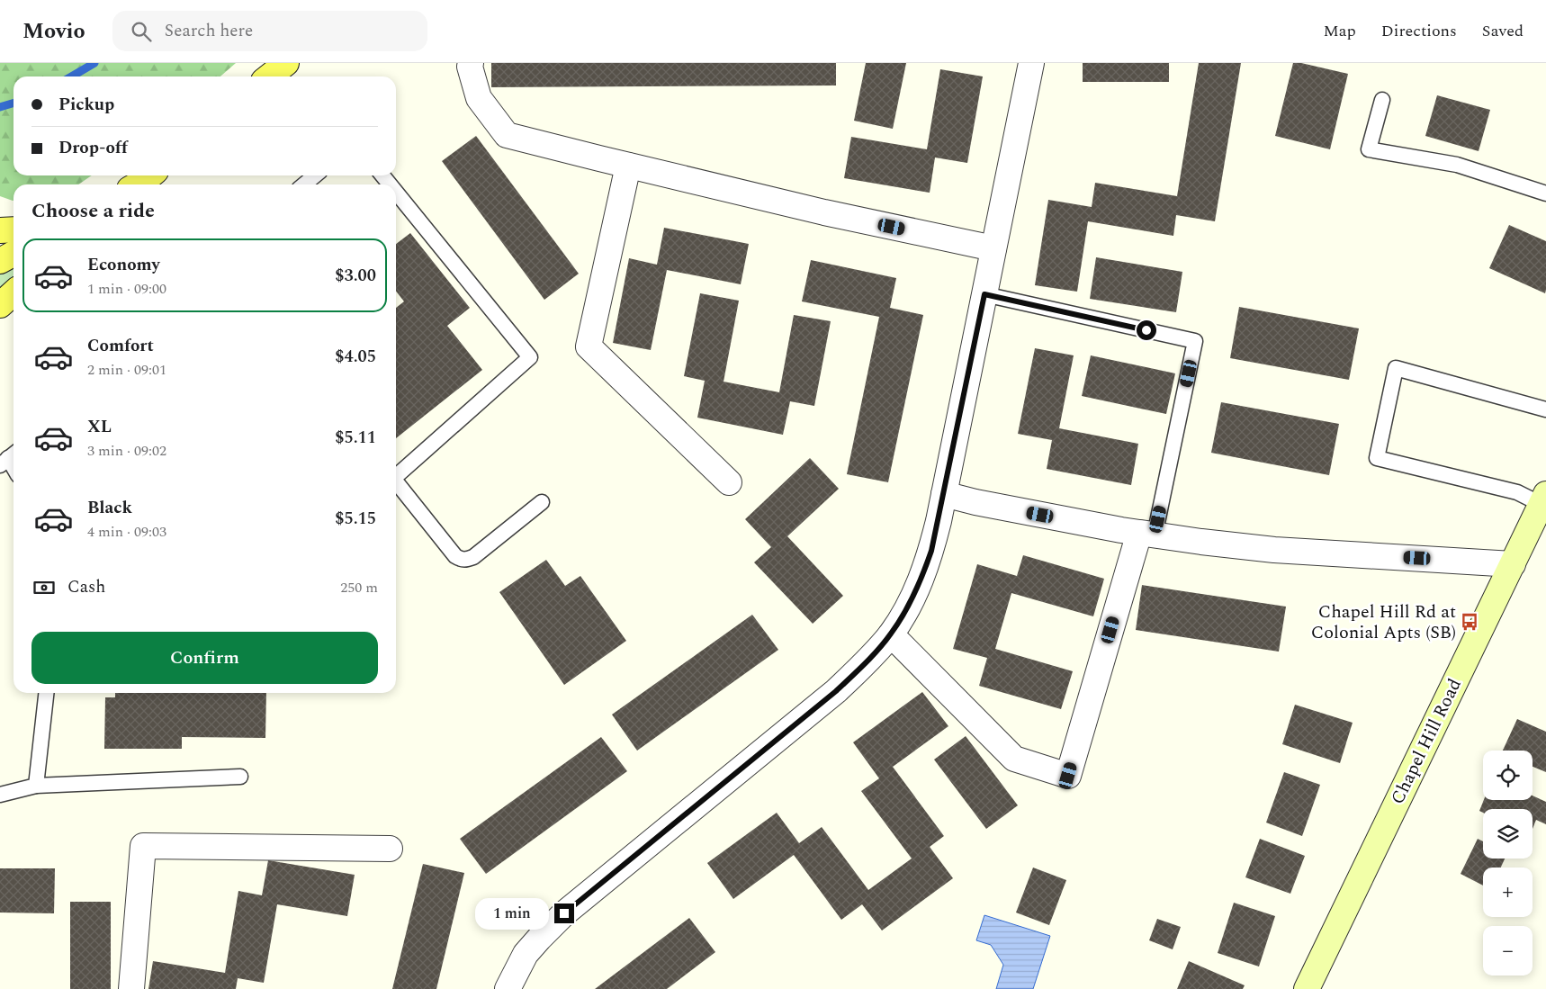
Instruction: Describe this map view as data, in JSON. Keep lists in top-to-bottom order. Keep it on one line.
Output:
{"streets":{"street":["Chapel Hill Road"]},"places":{"bus stop":["Chapel Hill Rd at Colonial Apts (SB)"]},"page":{"header":"Movio","search":"Search here","nav":["Map","Directions","Saved"],"banner":["Pickup","Drop-off"],"heading":"Choose a ride","list":[{"name":"Economy","note":"1 min · 09:00","value":"$3.00"},{"name":"Comfort","note":"2 min · 09:01","value":"$4.05"},{"name":"XL","note":"3 min · 09:02","value":"$5.11"},{"name":"Black","note":"4 min · 09:03","value":"$5.15"}],"pay":["Cash","250 m"],"buttons":"Confirm","map_buttons":["+","−"],"bubble":"1 min"}}
